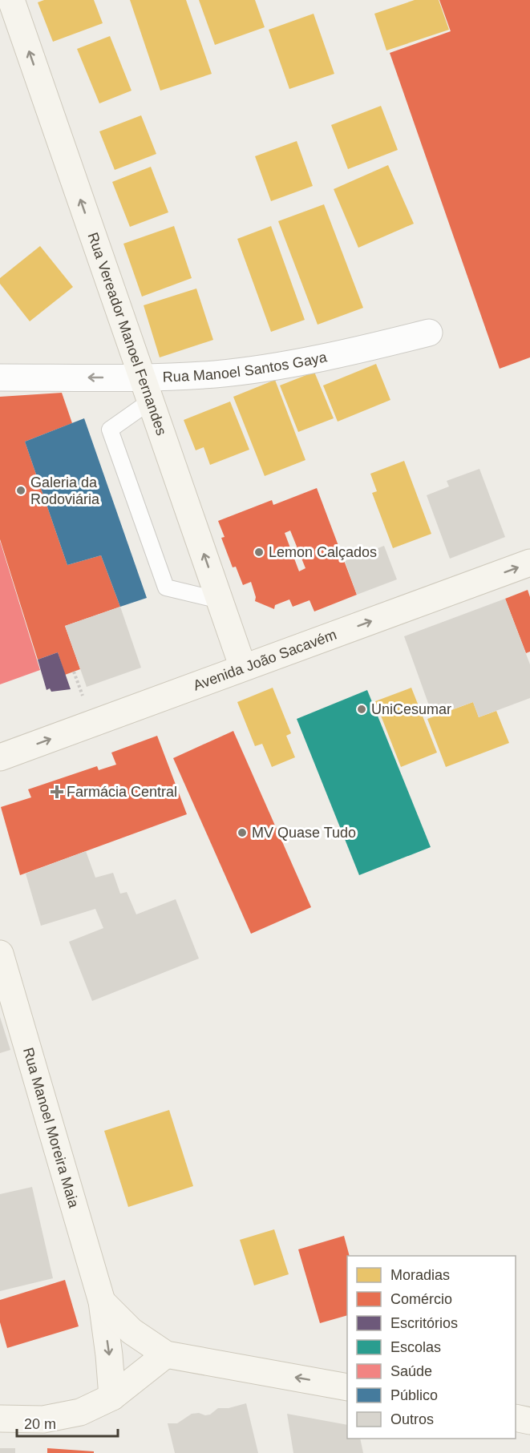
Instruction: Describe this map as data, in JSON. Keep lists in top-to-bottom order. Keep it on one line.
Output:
{"streets":{"street":["Rua Vereador Manoel Fernandes","Rua Manoel Santos Gaya","Avenida João Sacavém","Rua Manoel Moreira Maia"]},"crossings":[["Rua Vereador Manoel Fernandes","Rua Manoel Santos Gaya"],["Rua Vereador Manoel Fernandes","Avenida João Sacavém"]],"one_way":["Rua Vereador Manoel Fernandes","Avenida João Sacavém"],"places":{"other":["Galeria da Rodoviária","Lemon Calçados","UniCesumar","MV Quase Tudo"],"health":["Farmácia Central"]},"legend":["Moradias","Comércio","Escritórios","Escolas","Saúde","Público","Outros"],"scale_bar":"20 m"}
